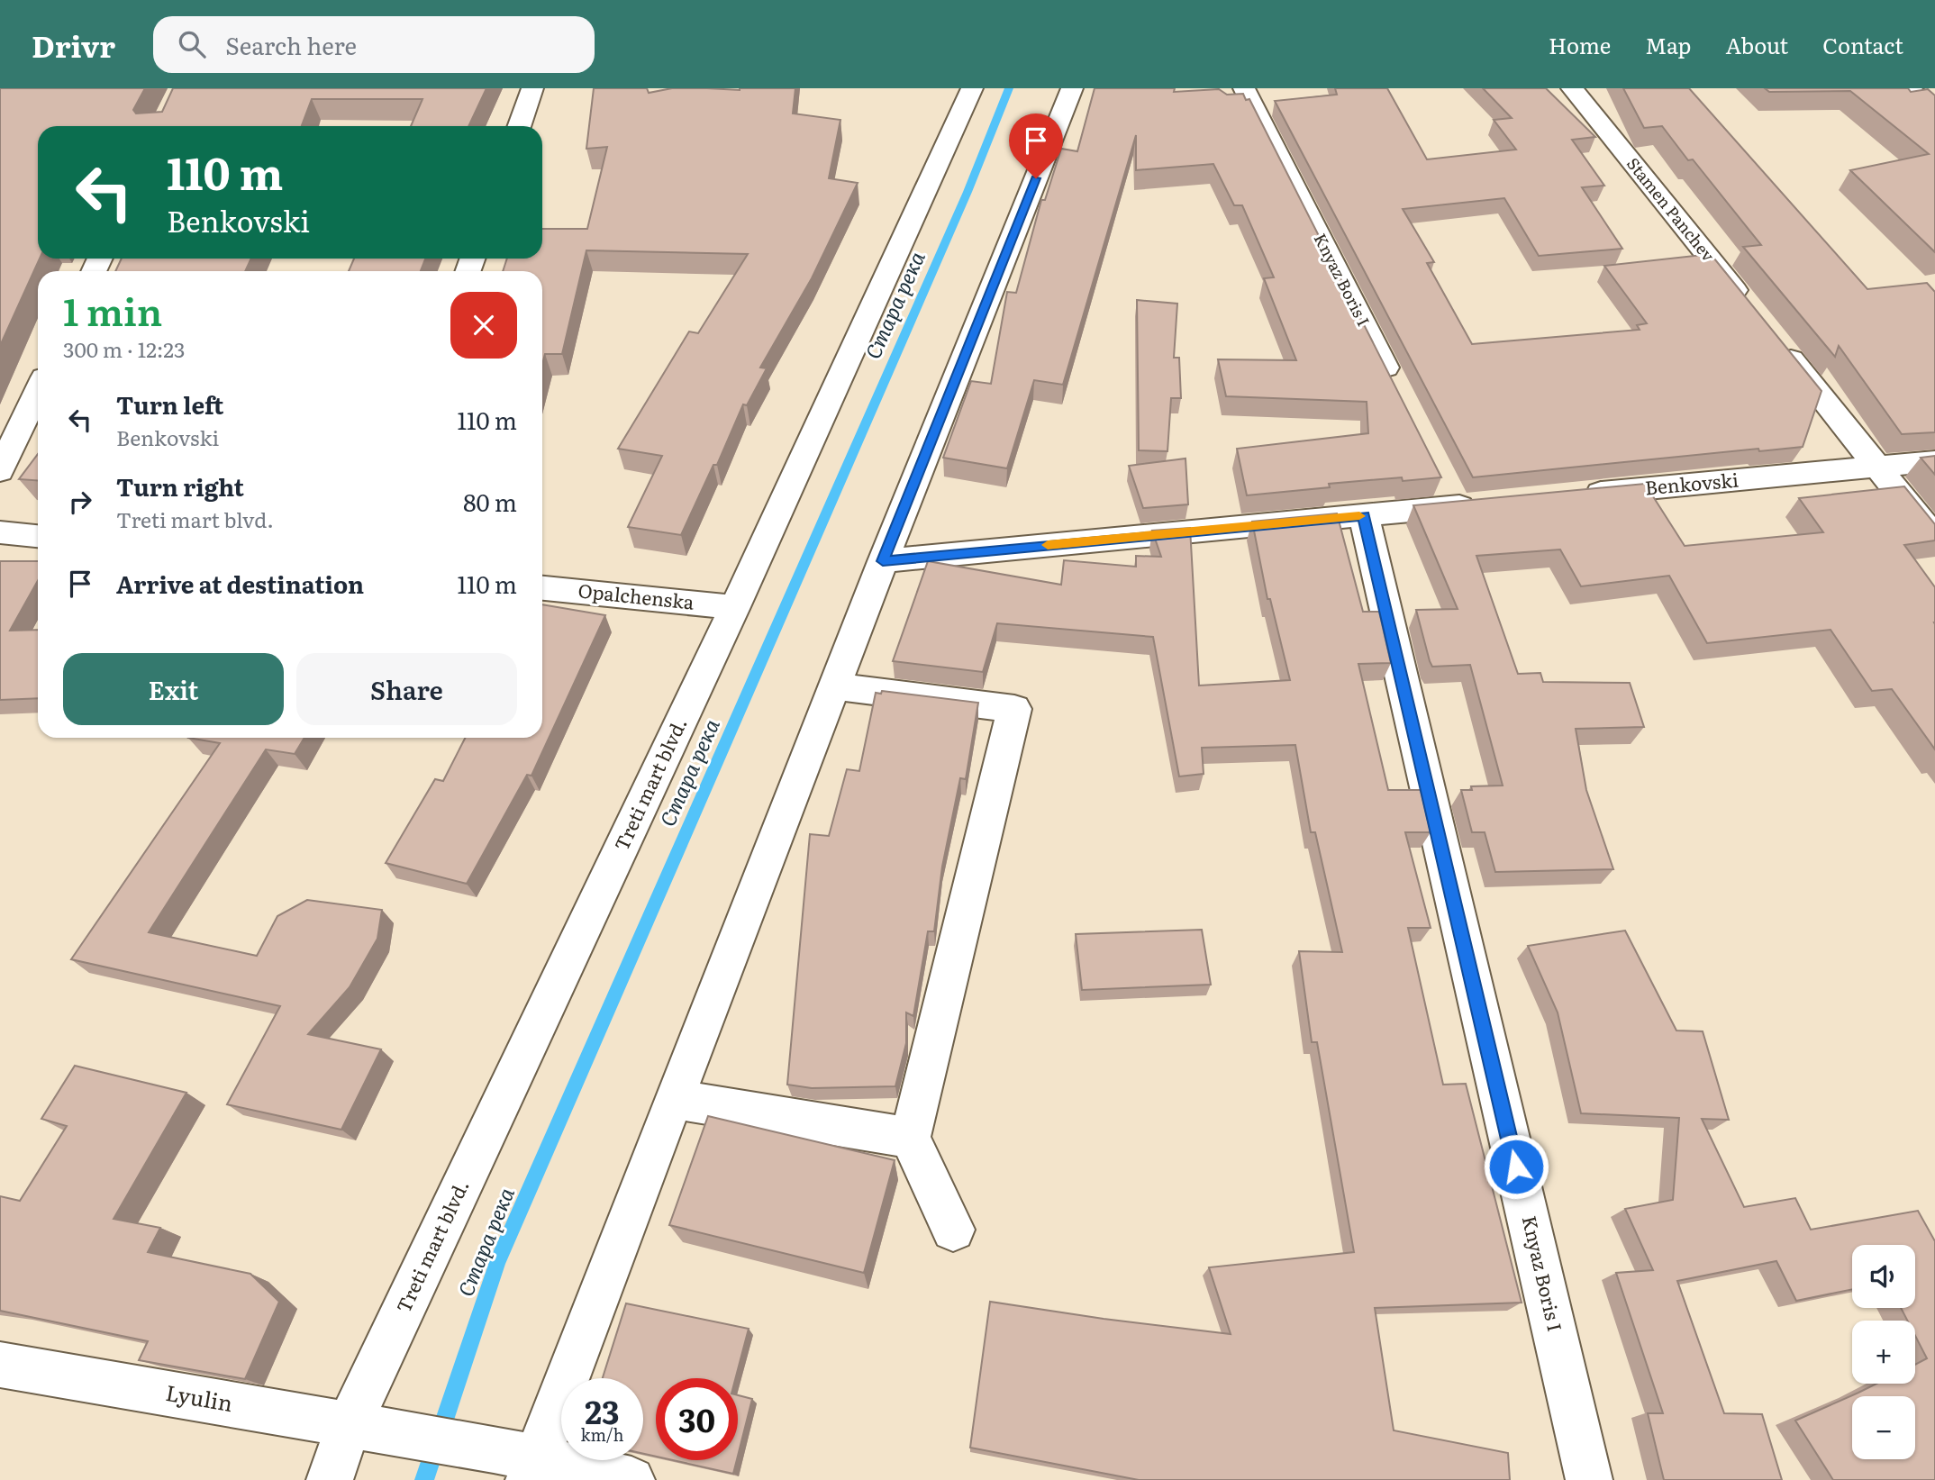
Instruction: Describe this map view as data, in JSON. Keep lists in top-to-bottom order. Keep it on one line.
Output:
{"streets":{"street":["Stamen Panchev","Knyaz Boris I","Benkovski","Opalchenska","Treti mart blvd.","Lyulin"]},"crossings":[["Opalchenska","Treti mart blvd."],["Treti mart blvd.","Lyulin"]],"water":["Стара река"],"page":{"header":"Drivr","search":"Search here","nav":["Home","Map","About","Contact"],"turn":["110 m","Benkovski"],"heading":["1 min","300 m · 12:23"],"list":[{"name":"Turn left","note":"Benkovski","value":"110 m"},{"name":"Turn right","note":"Treti mart blvd.","value":"80 m"},{"name":"Arrive at destination","value":"110 m"}],"buttons":["Exit","Share"],"map_buttons":["+","−"],"speed":"23 km/h","limit":"30"}}
